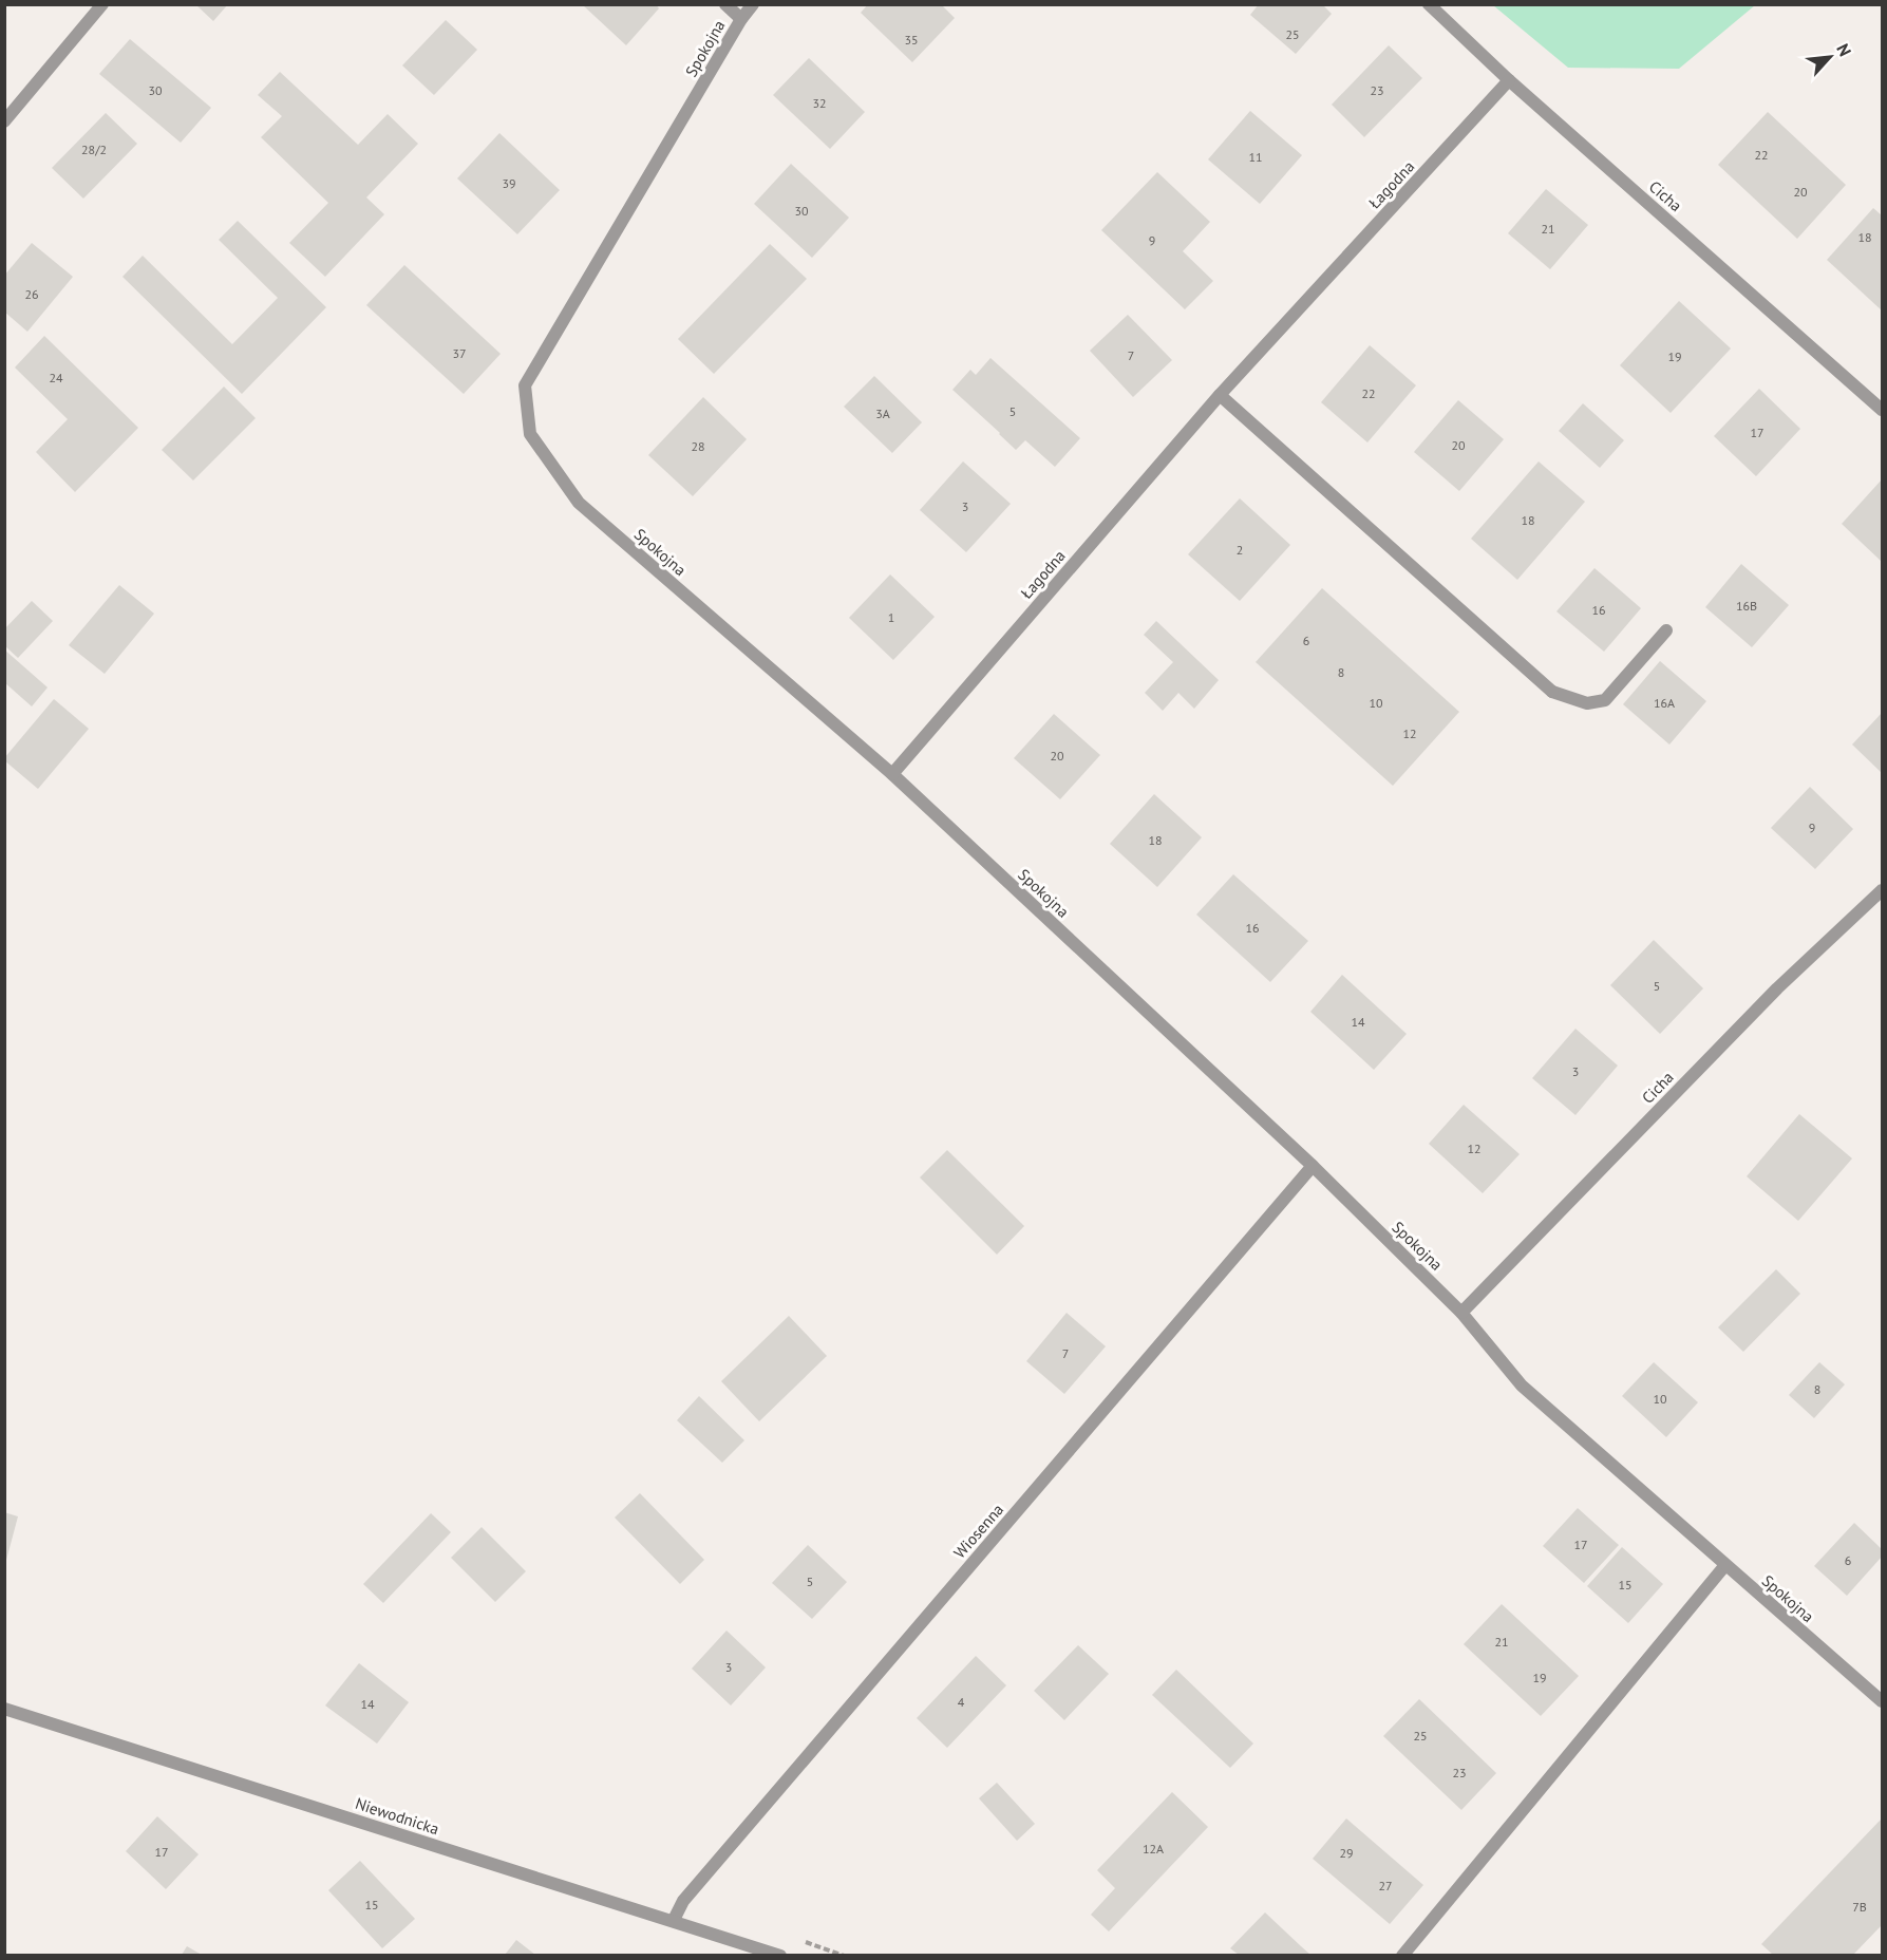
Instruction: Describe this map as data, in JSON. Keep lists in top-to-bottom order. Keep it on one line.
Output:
{"streets":{"street":["Spokojna","Łagodna","Cicha","Wiosenna","Niewodnicka"]},"crossings":[["Spokojna","Łagodna"],["Spokojna","Cicha"],["Spokojna","Wiosenna"],["Łagodna","Cicha"],["Wiosenna","Niewodnicka"]],"house_numbers":["25","35","30","23","32","28/2","22","11","39","20","30","21","18","9","26","37","7","19","24","22","5","3A","17","20","28","3","18","2","16B","16","1","6","8","10","16A","12","20","9","18","16","5","14","3","12","7","8","10","17","6","5","15","21","3","19","4","14","25","23","12A","17","29","27","15","7B"],"north":"top right"}
